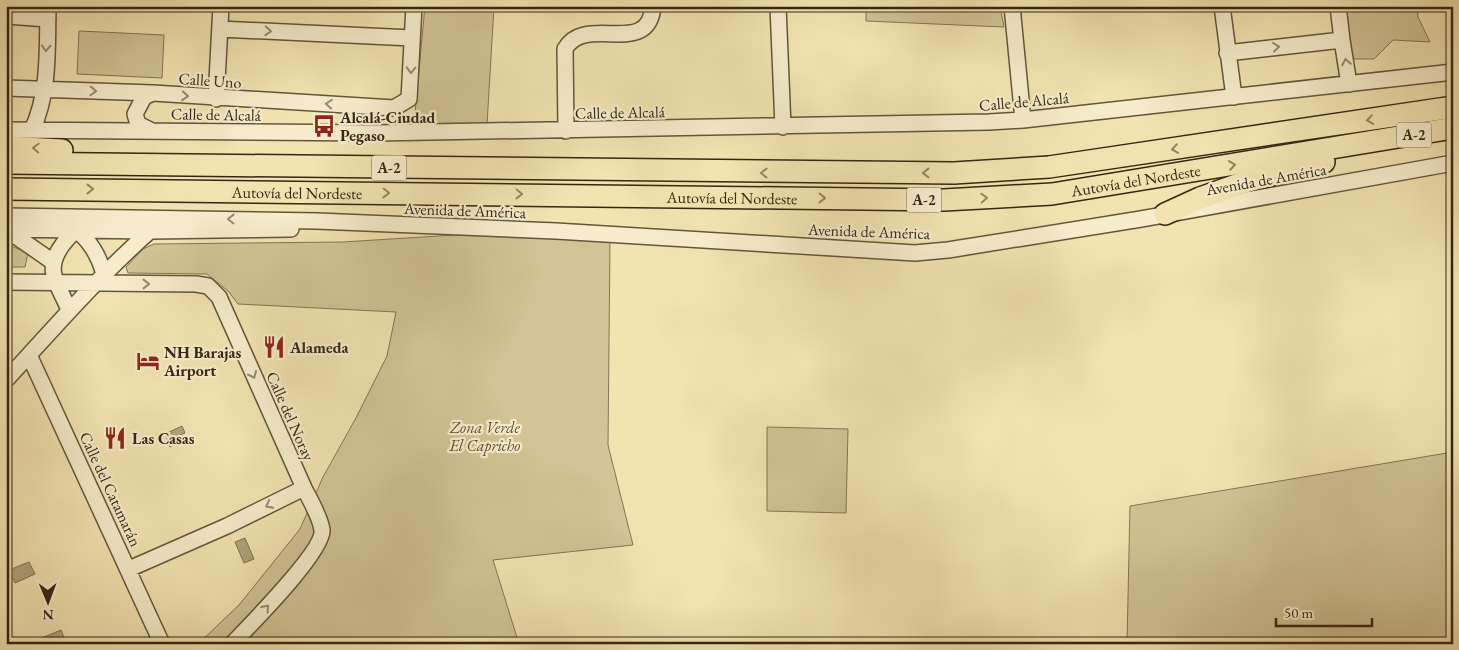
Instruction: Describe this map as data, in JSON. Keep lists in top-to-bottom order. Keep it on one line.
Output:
{"streets":{"highway":["A-2","Autovía del Nordeste"],"street":["Calle Uno","Calle de Alcalá","Avenida de América","Calle del Noray","Calle del Catamarán"]},"crossings":[["Calle del Noray","Calle del Catamarán"]],"parks":["Zona Verde El Capricho"],"places":{"bus stop":["Alcalá-Ciudad Pegaso"],"restaurant":["Alameda","Las Casas"],"hotel":["NH Barajas Airport"]},"scale_bar":"50 m","north":"bottom"}
